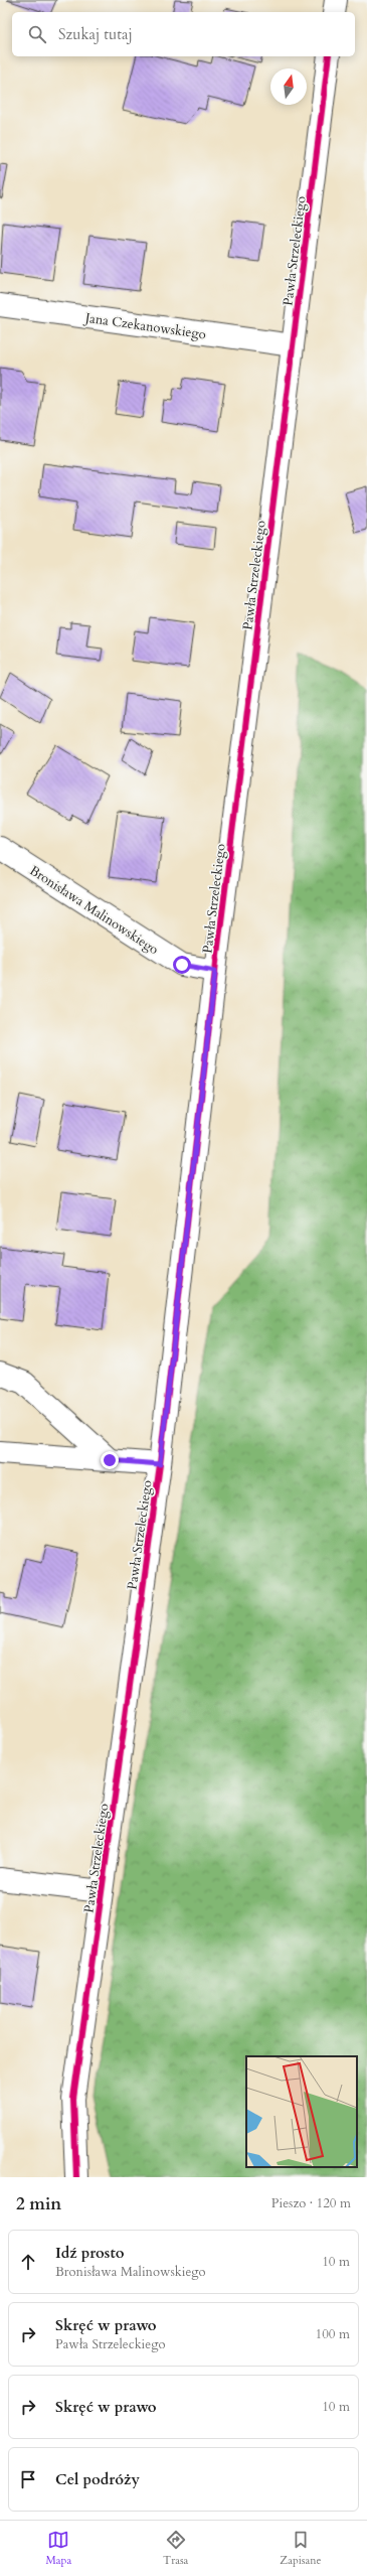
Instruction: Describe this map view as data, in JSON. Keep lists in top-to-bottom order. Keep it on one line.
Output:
{"streets":{"street":["Pawła Strzeleckiego","Jana Czekanowskiego","Bronisława Malinowskiego"]},"crossings":[["Pawła Strzeleckiego","Jana Czekanowskiego"],["Pawła Strzeleckiego","Bronisława Malinowskiego"]],"north":"top","page":{"search":"Szukaj tutaj","heading":["2 min","Pieszo · 120 m"],"list":[["Idź prosto","Bronisława Malinowskiego","10 m"],["Skręć w prawo","Pawła Strzeleckiego","100 m"],["Skręć w prawo","10 m"],"Cel podróży"],"nav":["Mapa","Trasa","Zapisane"]}}
